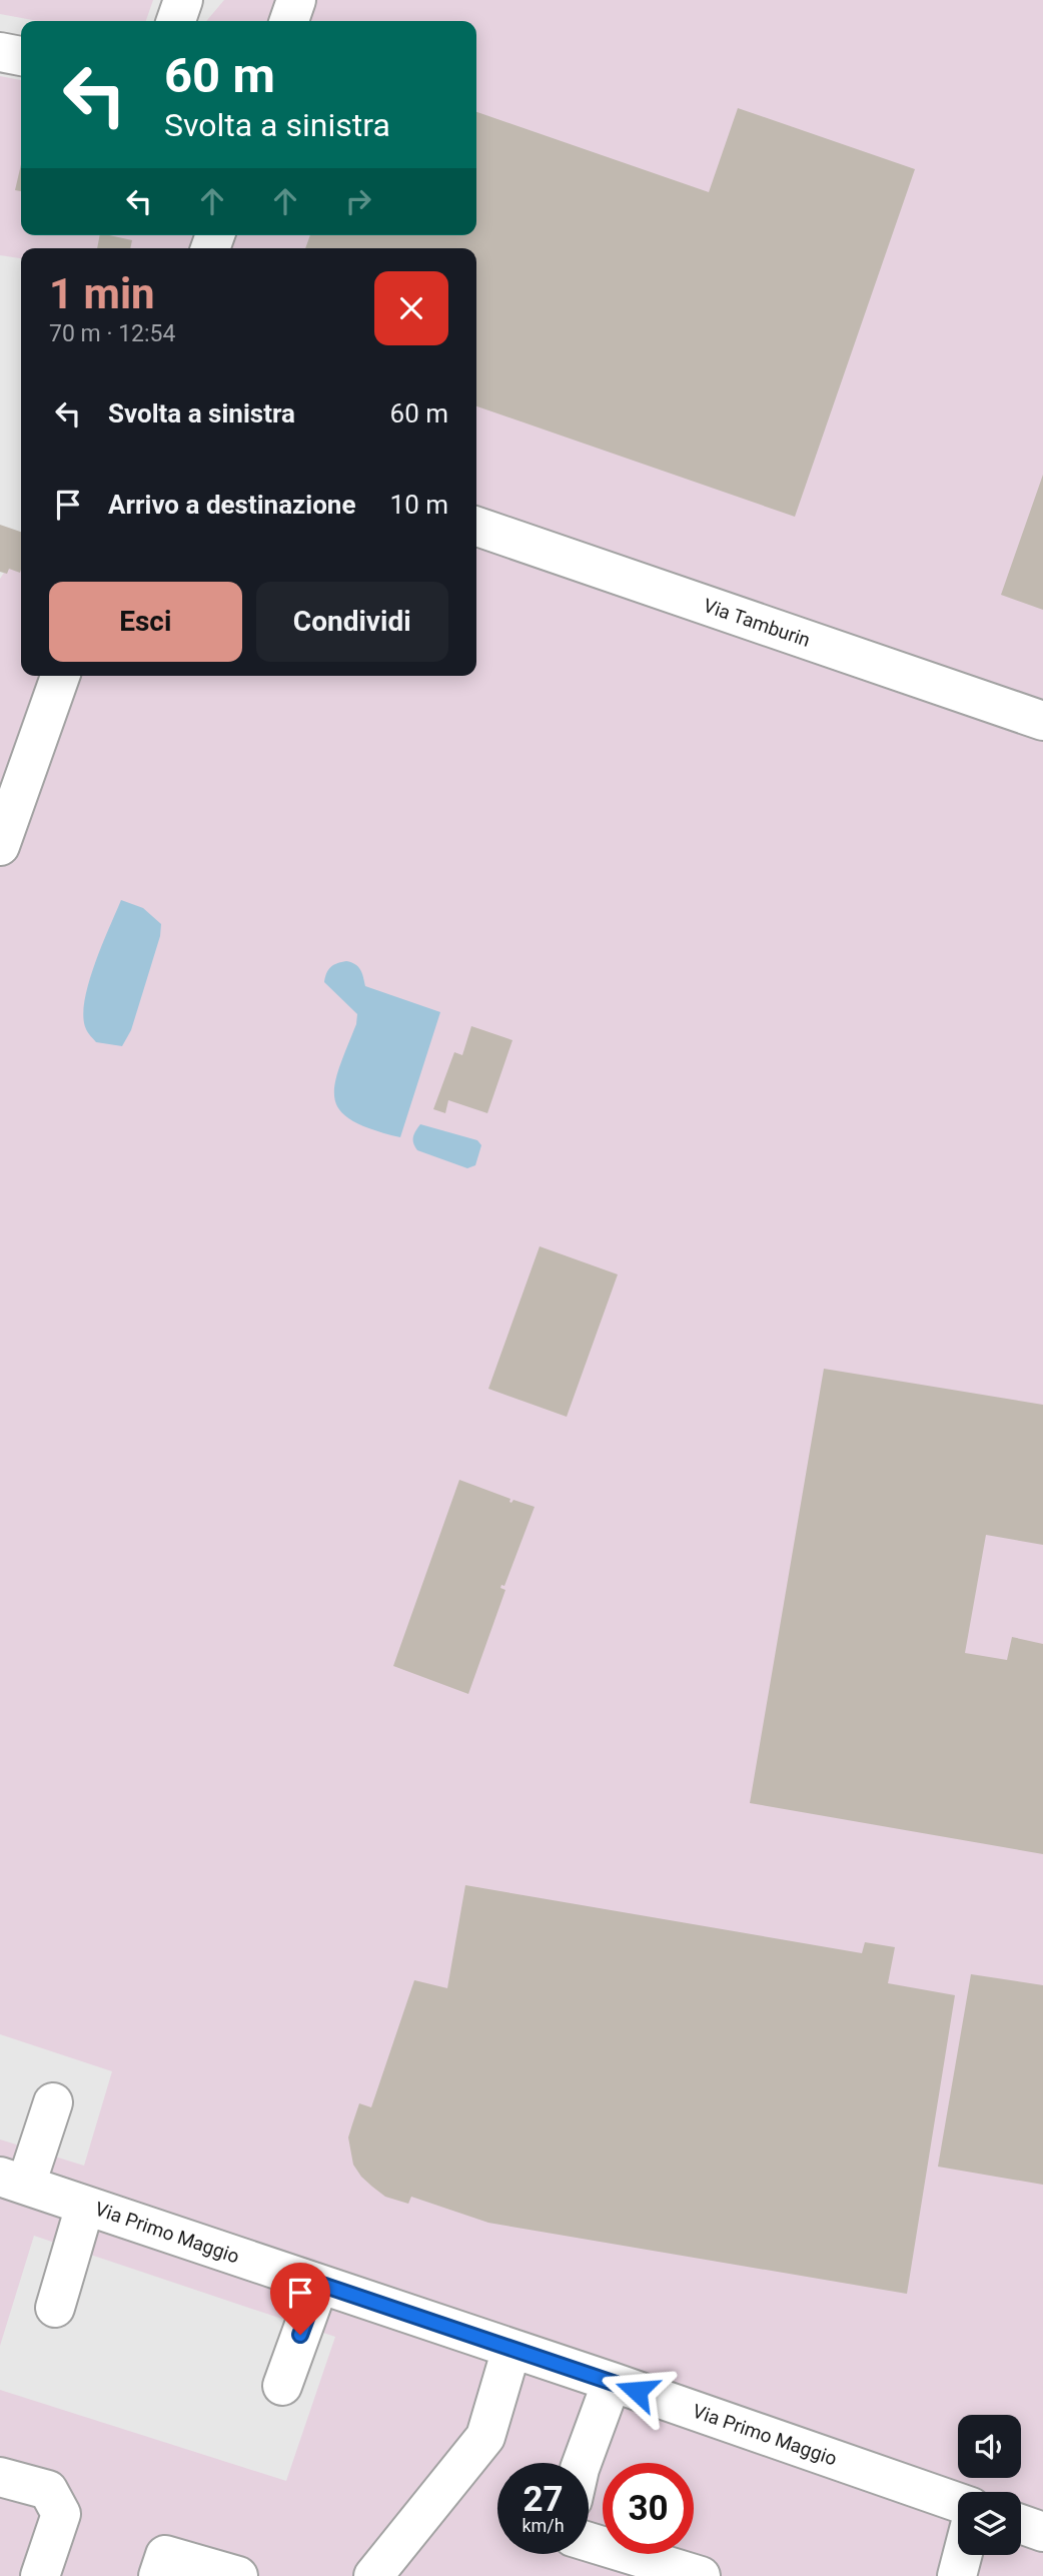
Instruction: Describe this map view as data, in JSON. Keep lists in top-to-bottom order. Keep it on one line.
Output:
{"streets":{"street":["Via Tamburin","Via Primo Maggio"]},"page":{"turn":["60 m","Svolta a sinistra"],"heading":["1 min","70 m · 12:54"],"list":[{"name":"Svolta a sinistra","value":"60 m"},{"name":"Arrivo a destinazione","value":"10 m"}],"buttons":["Esci","Condividi"],"speed":"27 km/h","limit":"30"}}
